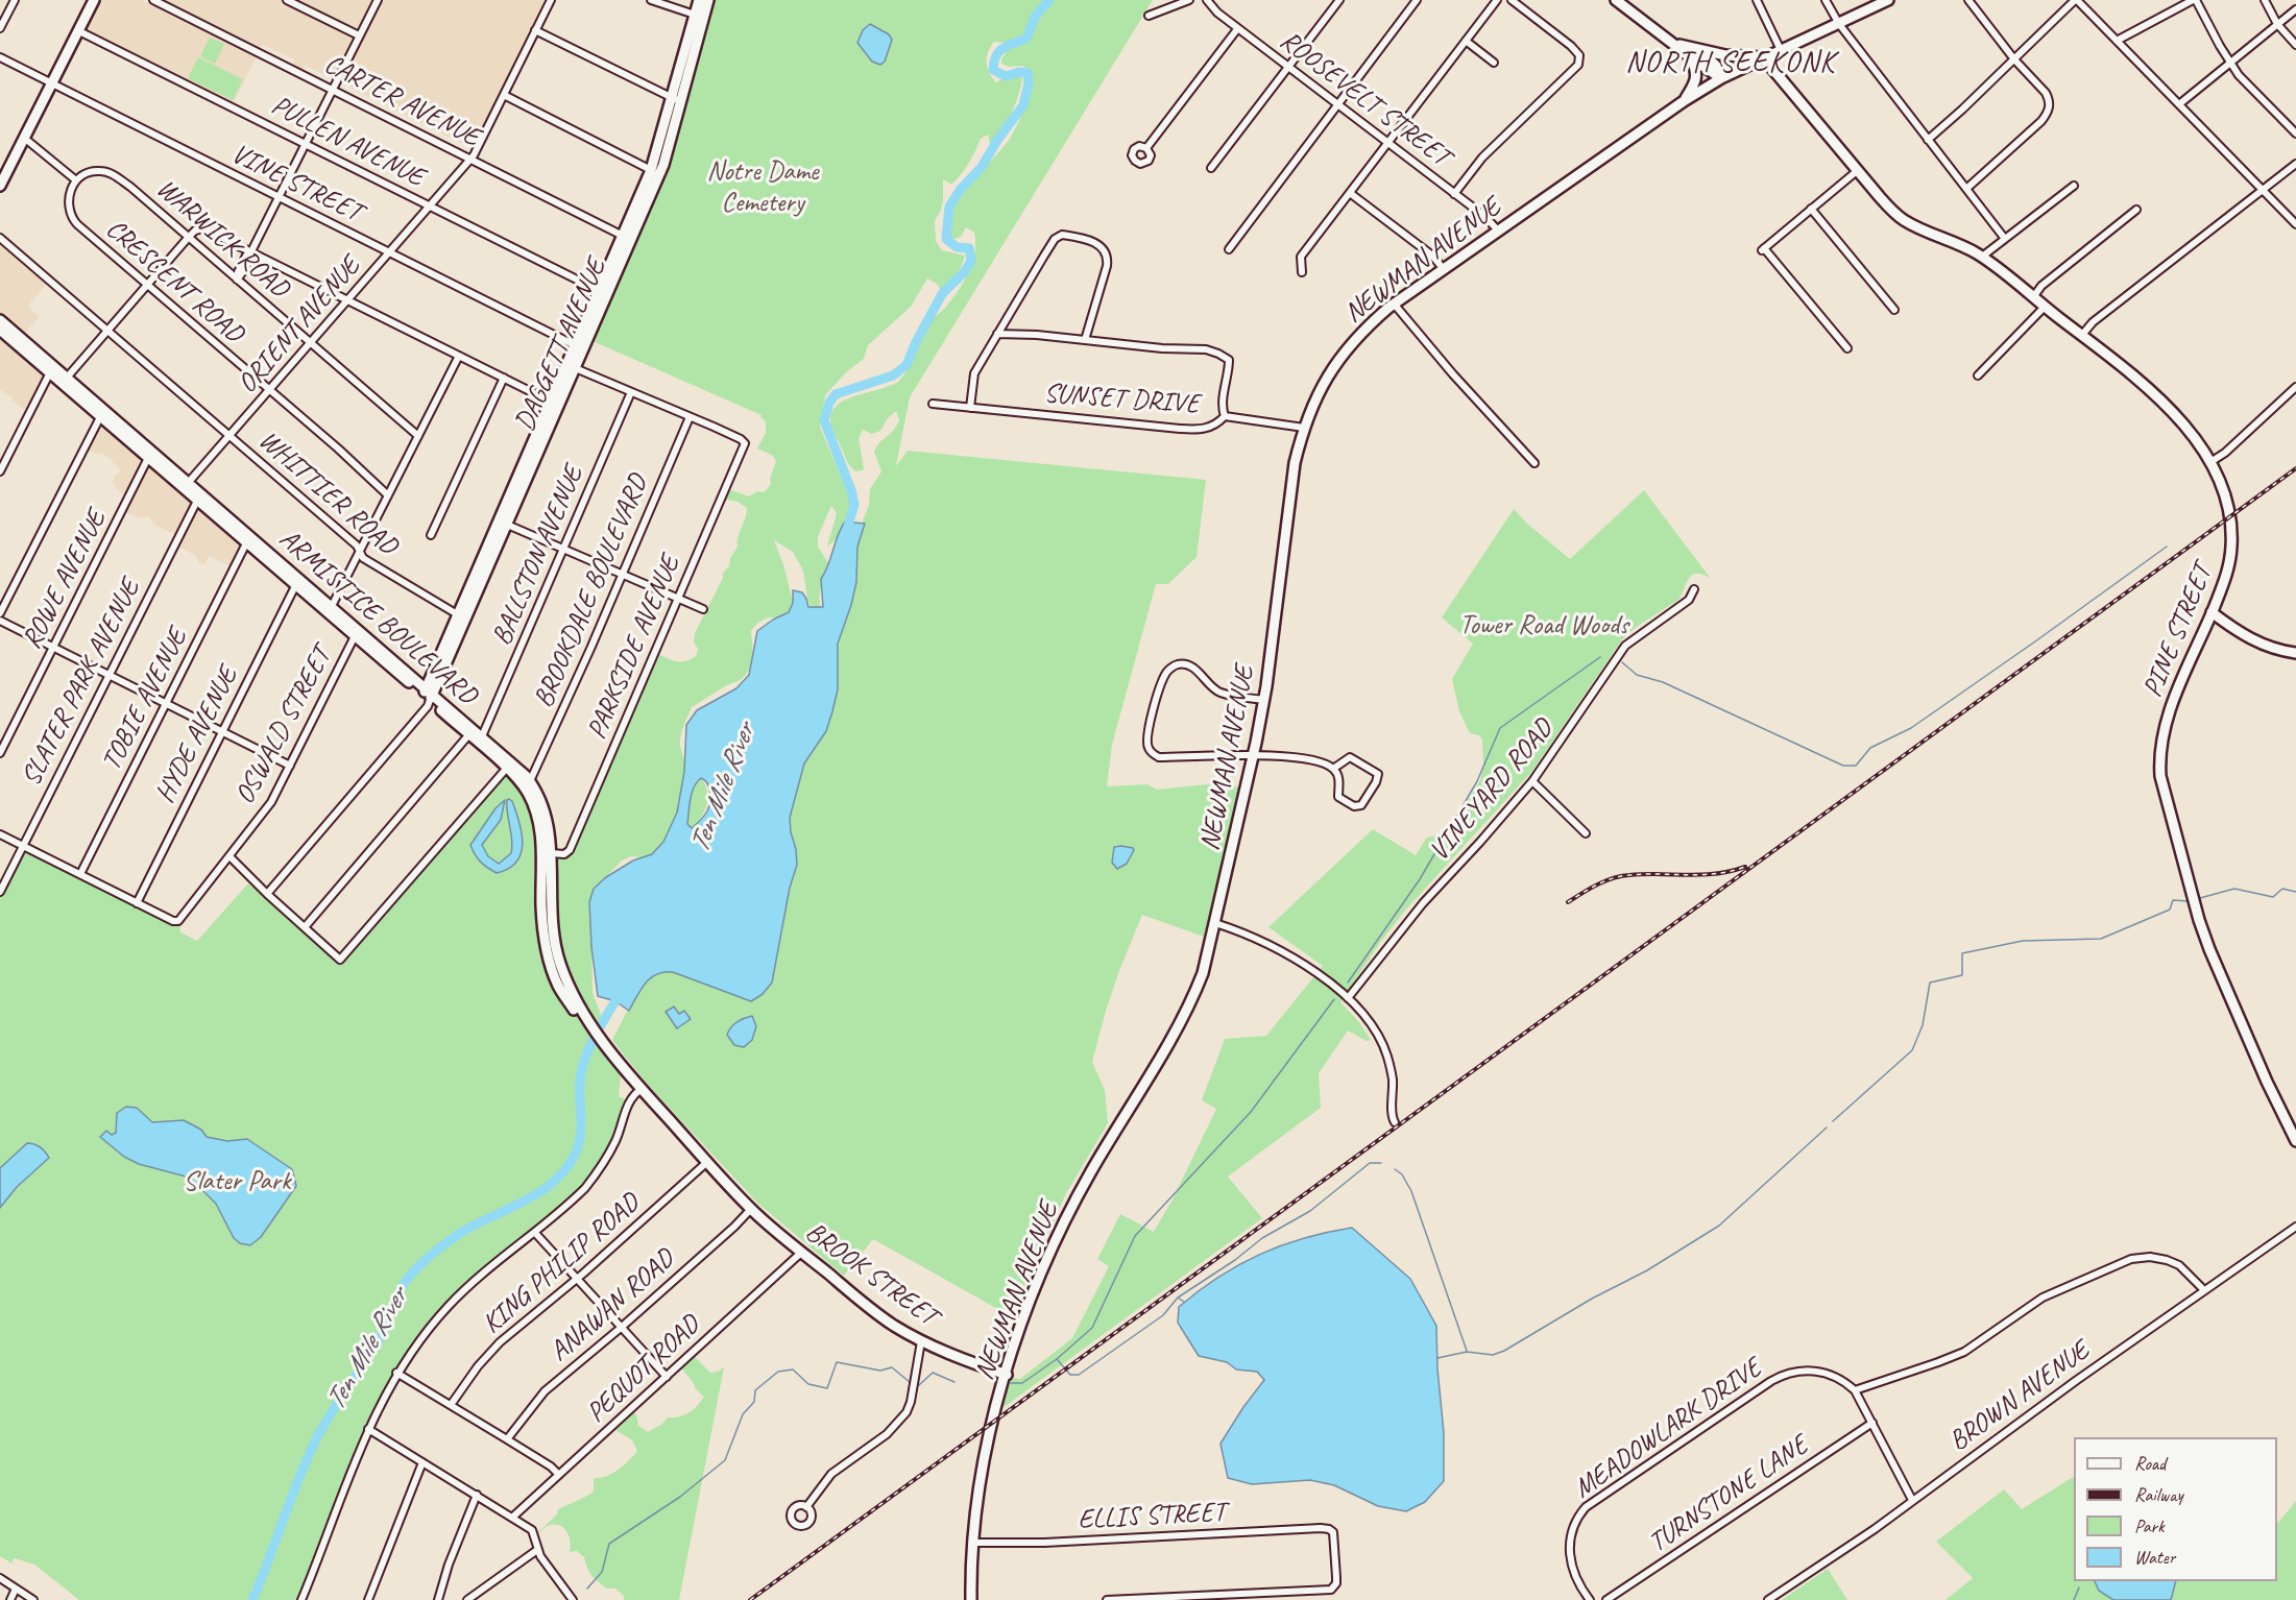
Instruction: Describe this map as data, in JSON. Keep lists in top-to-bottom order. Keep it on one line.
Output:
{"streets":{"main road":["NEWMAN AVENUE","DAGGETT AVENUE","ARMISTICE BOULEVARD","PINE STREET","BROOK STREET"],"street":["ROOSEVELT STREET","CARTER AVENUE","PULLEN AVENUE","VINE STREET","WARWICK ROAD","CRESCENT ROAD","ORIENT AVENUE","SUNSET DRIVE","WHITTIER ROAD","BALLSTON AVENUE","ROWE AVENUE","BROOKDALE BOULEVARD","PARKSIDE AVENUE","SLATER PARK AVENUE","TOBIE AVENUE","OSWALD STREET","HYDE AVENUE","VINEYARD ROAD","KING PHILIP ROAD","ANAWAN ROAD","PEQUOT ROAD","BROWN AVENUE","MEADOWLARK DRIVE","TURNSTONE LANE","ELLIS STREET"]},"crossings":[["ROOSEVELT STREET","NEWMAN AVENUE"],["CARTER AVENUE","ORIENT AVENUE"],["CARTER AVENUE","DAGGETT AVENUE"],["PULLEN AVENUE","ORIENT AVENUE"],["PULLEN AVENUE","DAGGETT AVENUE"],["VINE STREET","ORIENT AVENUE"],["VINE STREET","DAGGETT AVENUE"],["WARWICK ROAD","CRESCENT ROAD"],["WARWICK ROAD","ORIENT AVENUE"],["NEWMAN AVENUE","SUNSET DRIVE"],["NEWMAN AVENUE","PINE STREET"],["NEWMAN AVENUE","BROOK STREET"],["NEWMAN AVENUE","ELLIS STREET"],["CRESCENT ROAD","ORIENT AVENUE"],["ORIENT AVENUE","WHITTIER ROAD"],["ORIENT AVENUE","ARMISTICE BOULEVARD"],["DAGGETT AVENUE","WHITTIER ROAD"],["DAGGETT AVENUE","ARMISTICE BOULEVARD"],["BALLSTON AVENUE","ARMISTICE BOULEVARD"],["ROWE AVENUE","ARMISTICE BOULEVARD"],["BROOKDALE BOULEVARD","ARMISTICE BOULEVARD"],["BROOKDALE BOULEVARD","PARKSIDE AVENUE"],["ARMISTICE BOULEVARD","PARKSIDE AVENUE"],["ARMISTICE BOULEVARD","SLATER PARK AVENUE"],["ARMISTICE BOULEVARD","TOBIE AVENUE"],["ARMISTICE BOULEVARD","OSWALD STREET"],["ARMISTICE BOULEVARD","HYDE AVENUE"],["ARMISTICE BOULEVARD","KING PHILIP ROAD"],["ARMISTICE BOULEVARD","BROOK STREET"],["ARMISTICE BOULEVARD","ANAWAN ROAD"],["OSWALD STREET","HYDE AVENUE"],["BROOK STREET","ANAWAN ROAD"],["BROOK STREET","PEQUOT ROAD"]],"districts":["NORTH SEEKONK"],"water":["Ten Mile River"],"parks":["Notre Dame Cemetery","Tower Road Woods","Slater Park"],"legend":["Road","Railway","Park","Water"]}
